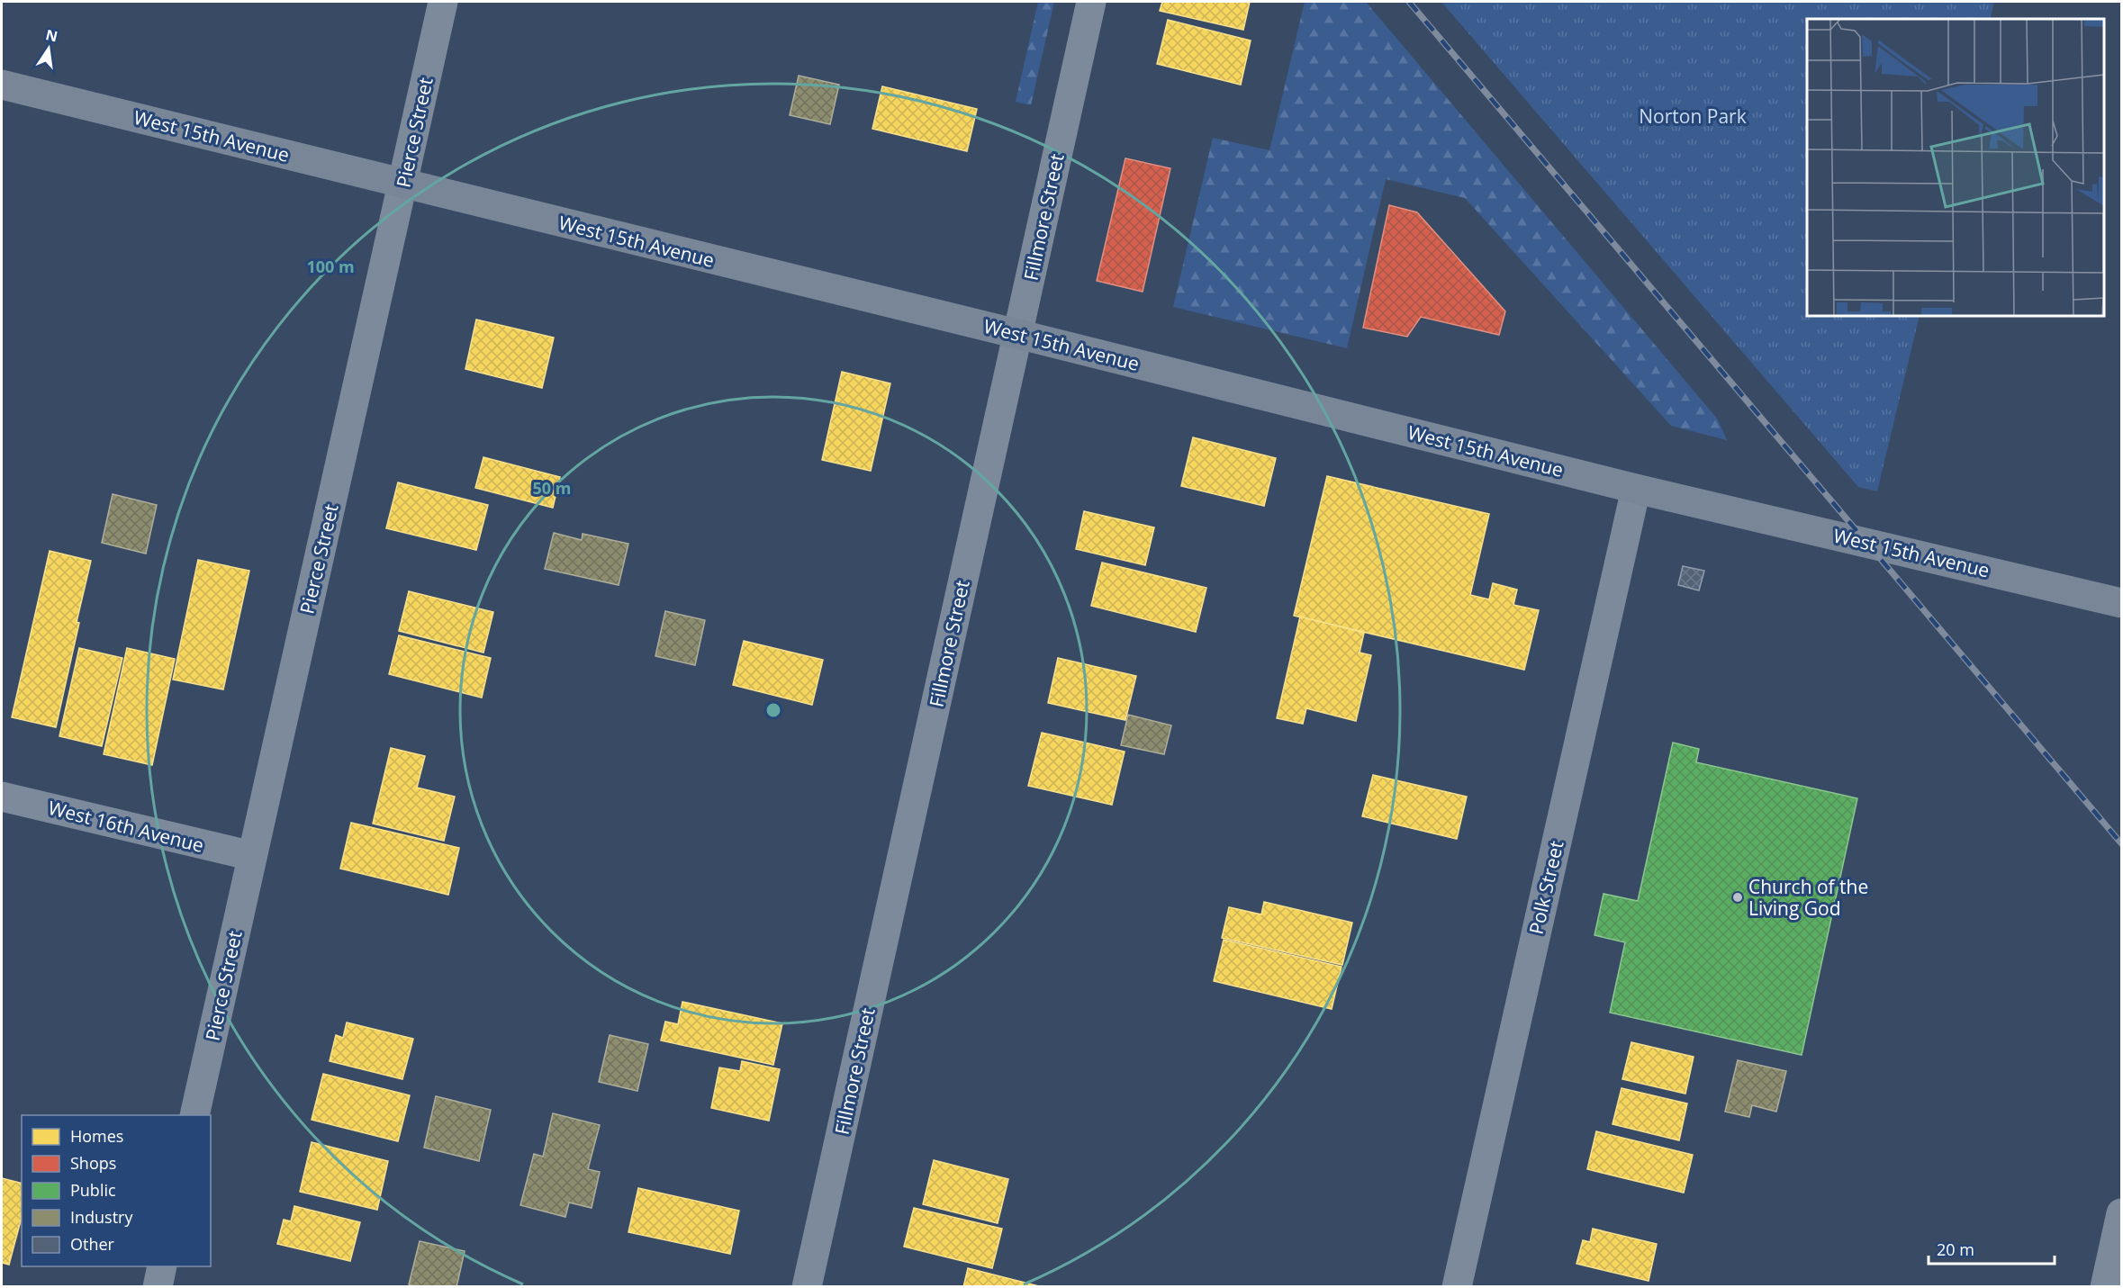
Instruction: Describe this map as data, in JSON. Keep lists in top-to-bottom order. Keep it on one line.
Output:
{"streets":{"main road":["West 15th Avenue"],"street":["Pierce Street","Fillmore Street","West 16th Avenue","Polk Street"]},"crossings":[["Pierce Street","West 15th Avenue"],["Pierce Street","West 16th Avenue"],["West 15th Avenue","Fillmore Street"],["West 15th Avenue","Polk Street"]],"parks":["Norton Park"],"places":["Church of the Living God"],"legend":["Homes","Shops","Public","Industry","Other"],"scale_bar":"20 m","north":"top","rings":["100 m","50 m"]}
